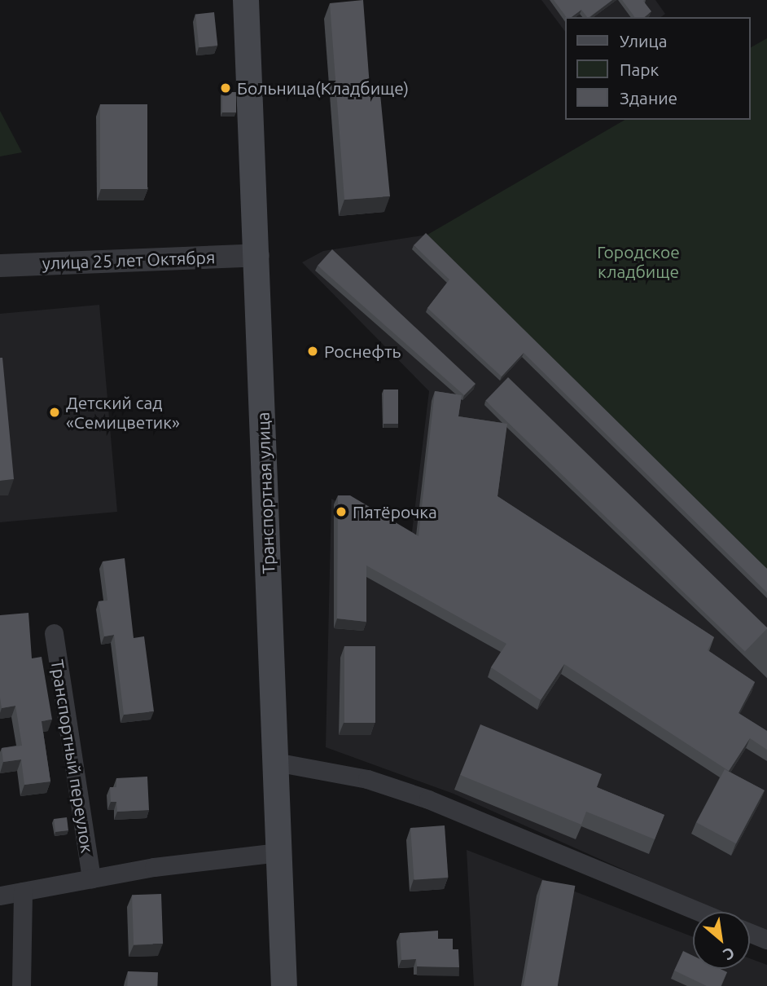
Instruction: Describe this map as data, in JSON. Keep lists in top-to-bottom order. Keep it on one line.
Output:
{"streets":{"main road":["Транспортная улица"],"street":["улица 25 лет Октября","Транспортный переулок"]},"crossings":[["улица 25 лет Октября","Транспортная улица"]],"parks":["Городское кладбище"],"places":["Больница(Кладбище)","Роснефть","Детский сад «Семицветик»","Пятёрочка"],"legend":["Улица","Парк","Здание"],"north":"bottom right"}
